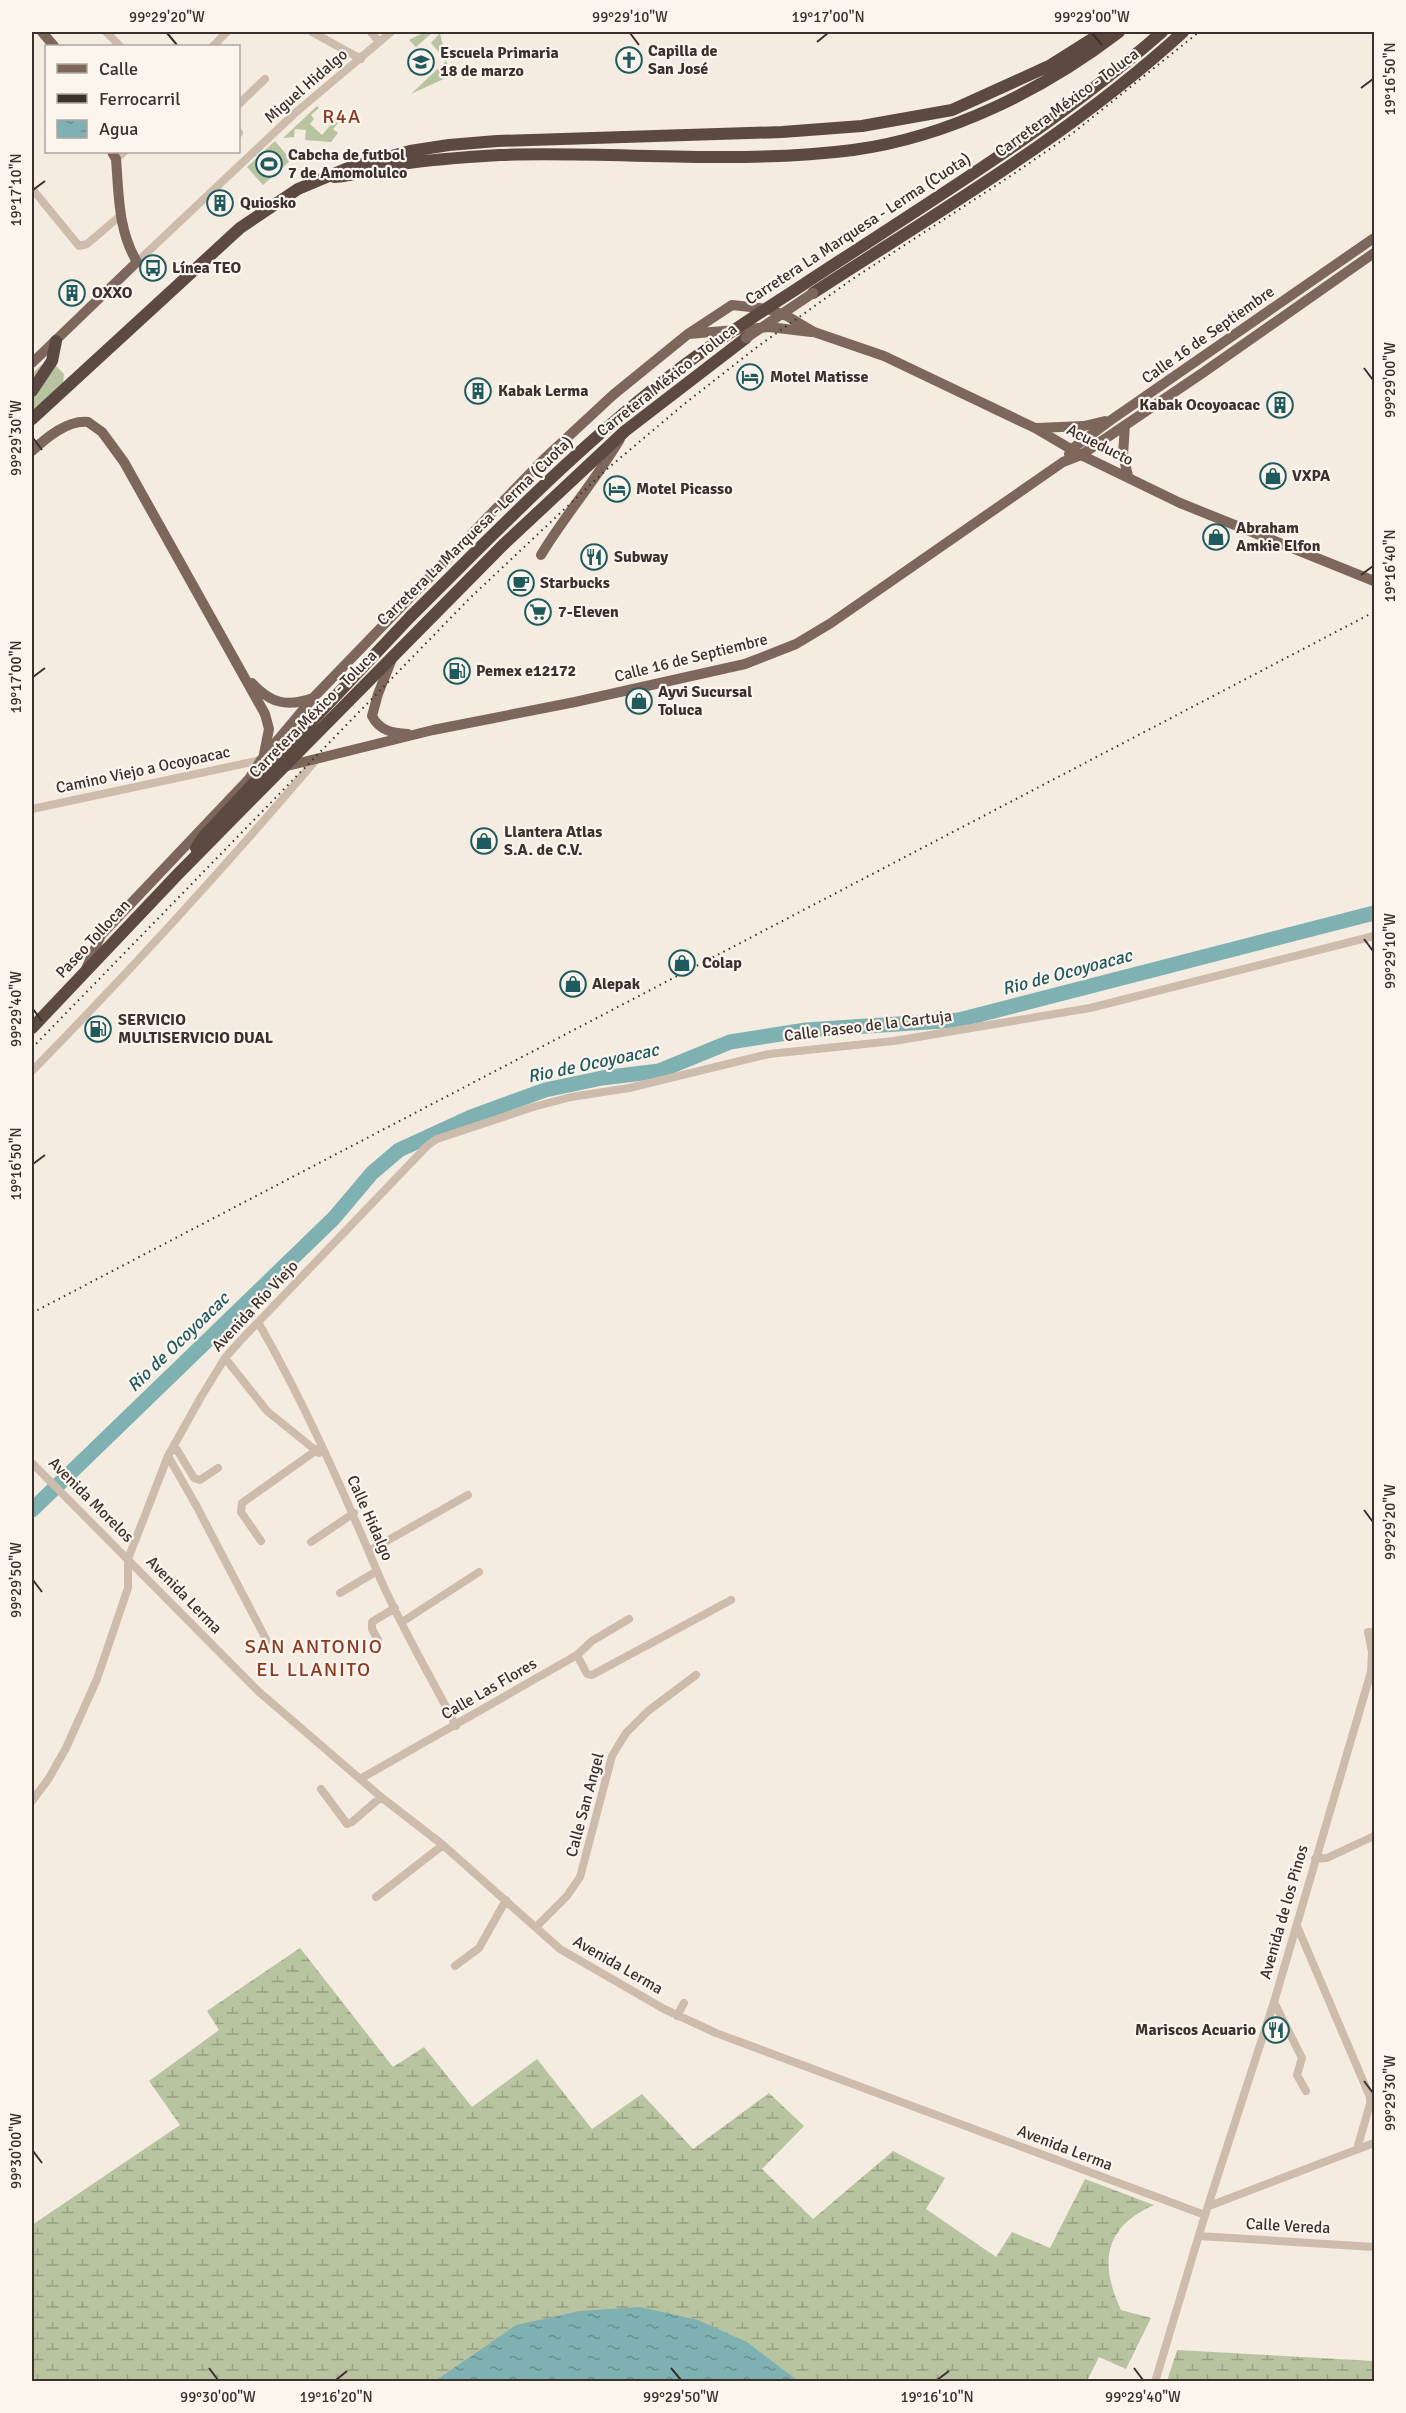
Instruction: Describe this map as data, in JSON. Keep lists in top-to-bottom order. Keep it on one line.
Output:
{"streets":{"highway":["Carretera México - Toluca","Carretera La Marquesa - Lerma (Cuota)","Paseo Tollocan"],"main road":["Calle 16 de Septiembre","Acueducto"],"street":["Miguel Hidalgo","Camino Viejo a Ocoyoacac","Calle Paseo de la Cartuja","Avenida Río Viejo","Avenida Morelos","Calle Hidalgo","Avenida Lerma","Calle Las Flores","Calle San Angel","Avenida de los Pinos","Calle Vereda"]},"crossings":[["Carretera México - Toluca","Carretera La Marquesa - Lerma (Cuota)"],["Carretera México - Toluca","Calle 16 de Septiembre"],["Carretera México - Toluca","Paseo Tollocan"],["Carretera La Marquesa - Lerma (Cuota)","Paseo Tollocan"],["Calle 16 de Septiembre","Acueducto"],["Calle Paseo de la Cartuja","Avenida Río Viejo"],["Avenida Río Viejo","Avenida Morelos"],["Avenida Río Viejo","Avenida Lerma"],["Avenida Morelos","Avenida Lerma"],["Calle Hidalgo","Calle Las Flores"],["Avenida Lerma","Calle Las Flores"],["Avenida Lerma","Calle San Angel"],["Avenida Lerma","Avenida de los Pinos"],["Avenida de los Pinos","Calle Vereda"]],"districts":["R4A","SAN ANTONIO EL LLANITO"],"water":["Rio de Ocoyoacac"],"places":{"church":["Capilla de San José"],"school or university":["Escuela Primaria 18 de marzo"],"sports":["Cabcha de futbol 7 de Amomolulco"],"building":["Quiosko","OXXO","Kabak Lerma","Kabak Ocoyoacac"],"bus stop":["Línea TEO"],"hotel":["Motel Matisse","Motel Picasso"],"shop":["VXPA","Abraham Amkie Elfon","Ayvi Sucursal Toluca","Llantera Atlas S.A. de C.V.","Colap","Alepak"],"restaurant":["Subway","Mariscos Acuario"],"cafe":["Starbucks"],"supermarket":["7-Eleven"],"fuel station":["Pemex e12172","SERVICIO MULTISERVICIO DUAL"]},"legend":["Calle","Ferrocarril","Agua"],"coordinates":["99°29'20\"W","99°29'10\"W","19°17'00\"N","99°29'00\"W","19°16'50\"N","19°17'10\"N","99°29'30\"W","19°16'40\"N","99°29'40\"W","99°29'50\"W","99°30'00\"W","19°16'20\"N","19°16'10\"N"]}
